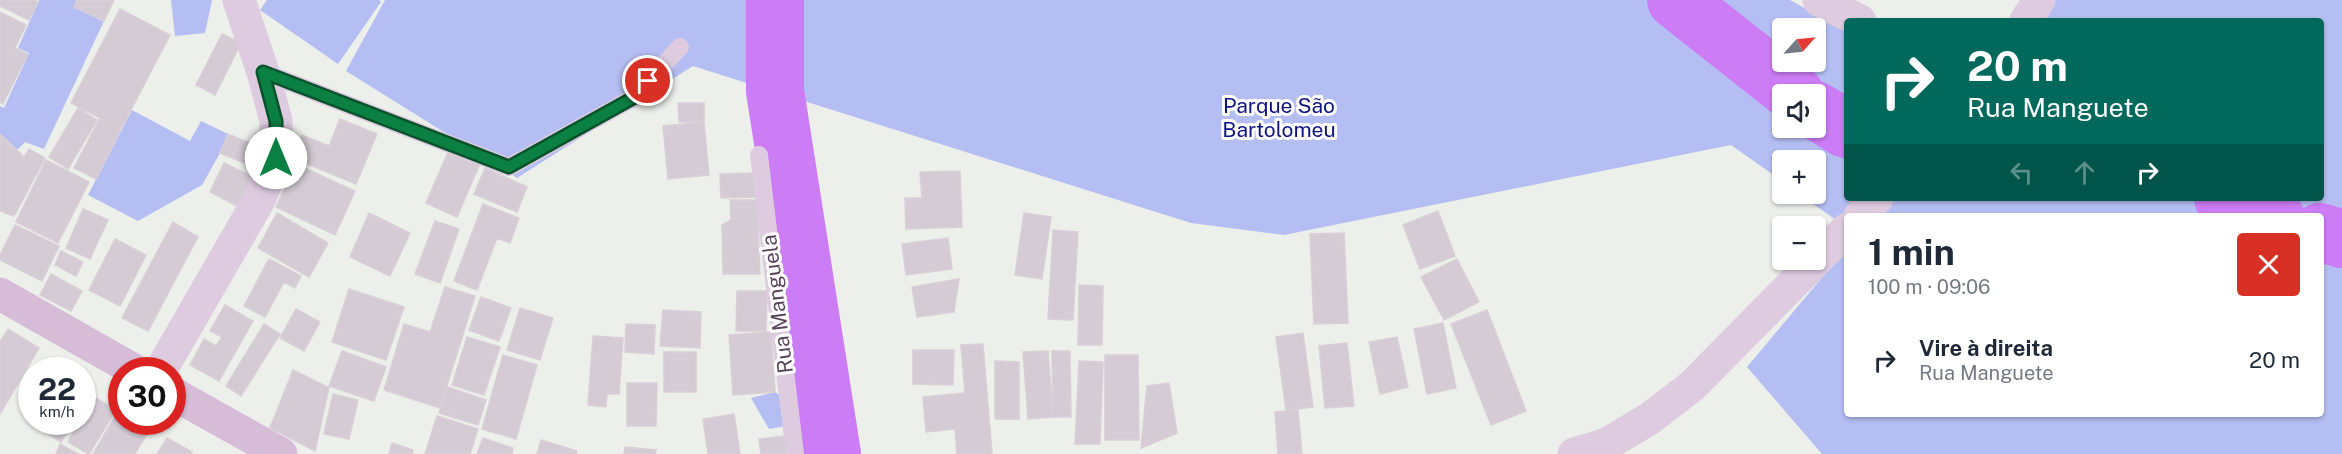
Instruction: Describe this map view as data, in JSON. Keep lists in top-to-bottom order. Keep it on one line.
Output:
{"streets":{"lane":["Rua Manguela"]},"parks":["Parque São Bartolomeu"],"north":"top right","page":{"map_buttons":["+","−"],"turn":["20 m","Rua Manguete"],"heading":["1 min","100 m · 09:06"],"list":[{"name":"Vire à direita","note":"Rua Manguete","value":"20 m"}],"speed":"22 km/h","limit":"30"}}
